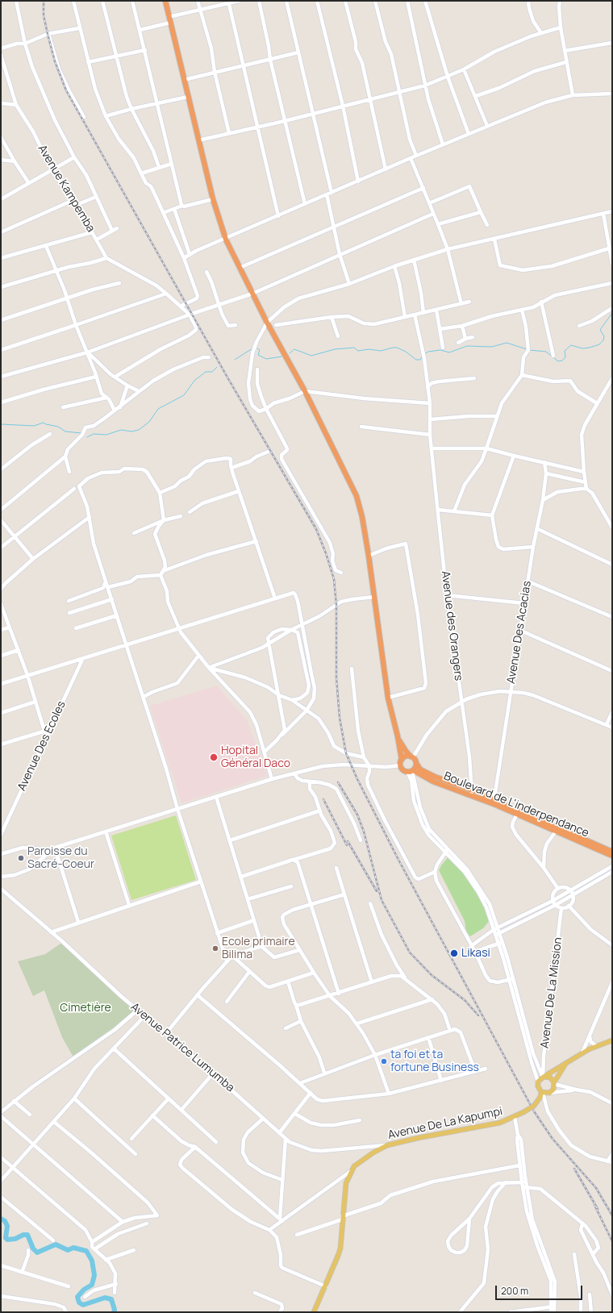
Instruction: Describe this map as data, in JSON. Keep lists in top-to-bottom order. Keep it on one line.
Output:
{"streets":{"highway":["Boulevard de L'inderpendance"],"main road":["Avenue De La Kapumpi"],"street":["Avenue Kampemba","Avenue des Orangers","Avenue Des Acacias","Avenue Des Ecoles","Avenue De La Mission","Avenue Patrice Lumumba"]},"crossings":[["Avenue des Orangers","Boulevard de L'inderpendance"],["Avenue Des Acacias","Boulevard de L'inderpendance"],["Avenue De La Mission","Avenue De La Kapumpi"],["Avenue Patrice Lumumba","Avenue De La Kapumpi"]],"parks":["Cimetière"],"places":["Hopital Général Daco","Paroisse du Sacré-Coeur","Ecole primaire Bilima","Likasi","ta foi et ta fortune Business"],"scale_bar":"200 m"}
